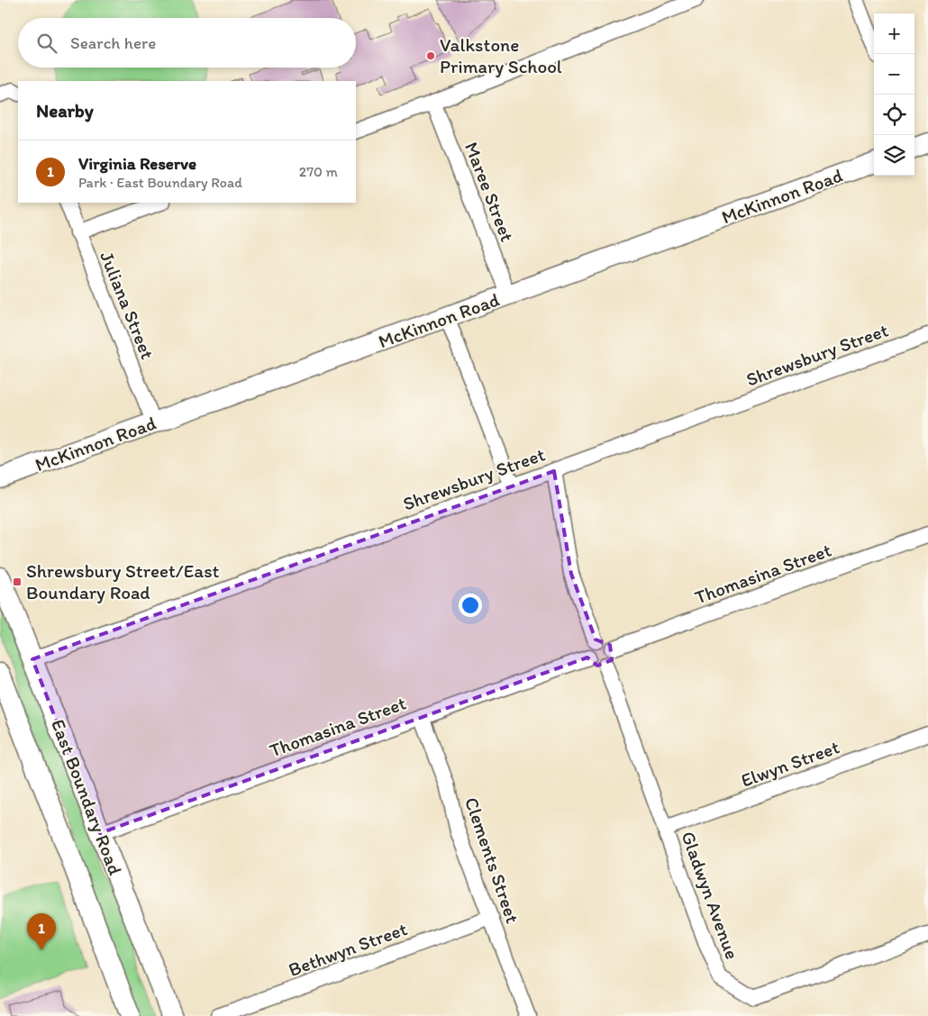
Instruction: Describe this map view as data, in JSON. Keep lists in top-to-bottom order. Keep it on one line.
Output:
{"streets":{"street":["Maree Street","McKinnon Road","Juliana Street","Shrewsbury Street","Thomasina Street","Elwyn Street","East Boundary Road","Clements Street","Gladwyn Avenue","Bethwyn Street"]},"crossings":[["Maree Street","McKinnon Road"],["McKinnon Road","Juliana Street"],["Shrewsbury Street","East Boundary Road"],["Thomasina Street","East Boundary Road"],["Thomasina Street","Clements Street"],["Thomasina Street","Gladwyn Avenue"],["Elwyn Street","Gladwyn Avenue"],["Clements Street","Bethwyn Street"]],"places":{"other":["Valkstone Primary School"],"transit":["Shrewsbury Street/East Boundary Road"]},"page":{"map_buttons":["+","−"],"search":"Search here","heading":"Nearby","list":[{"mark":"1","name":"Virginia Reserve","note":"Park · East Boundary Road","value":"270 m"}],"pins":"1"}}
